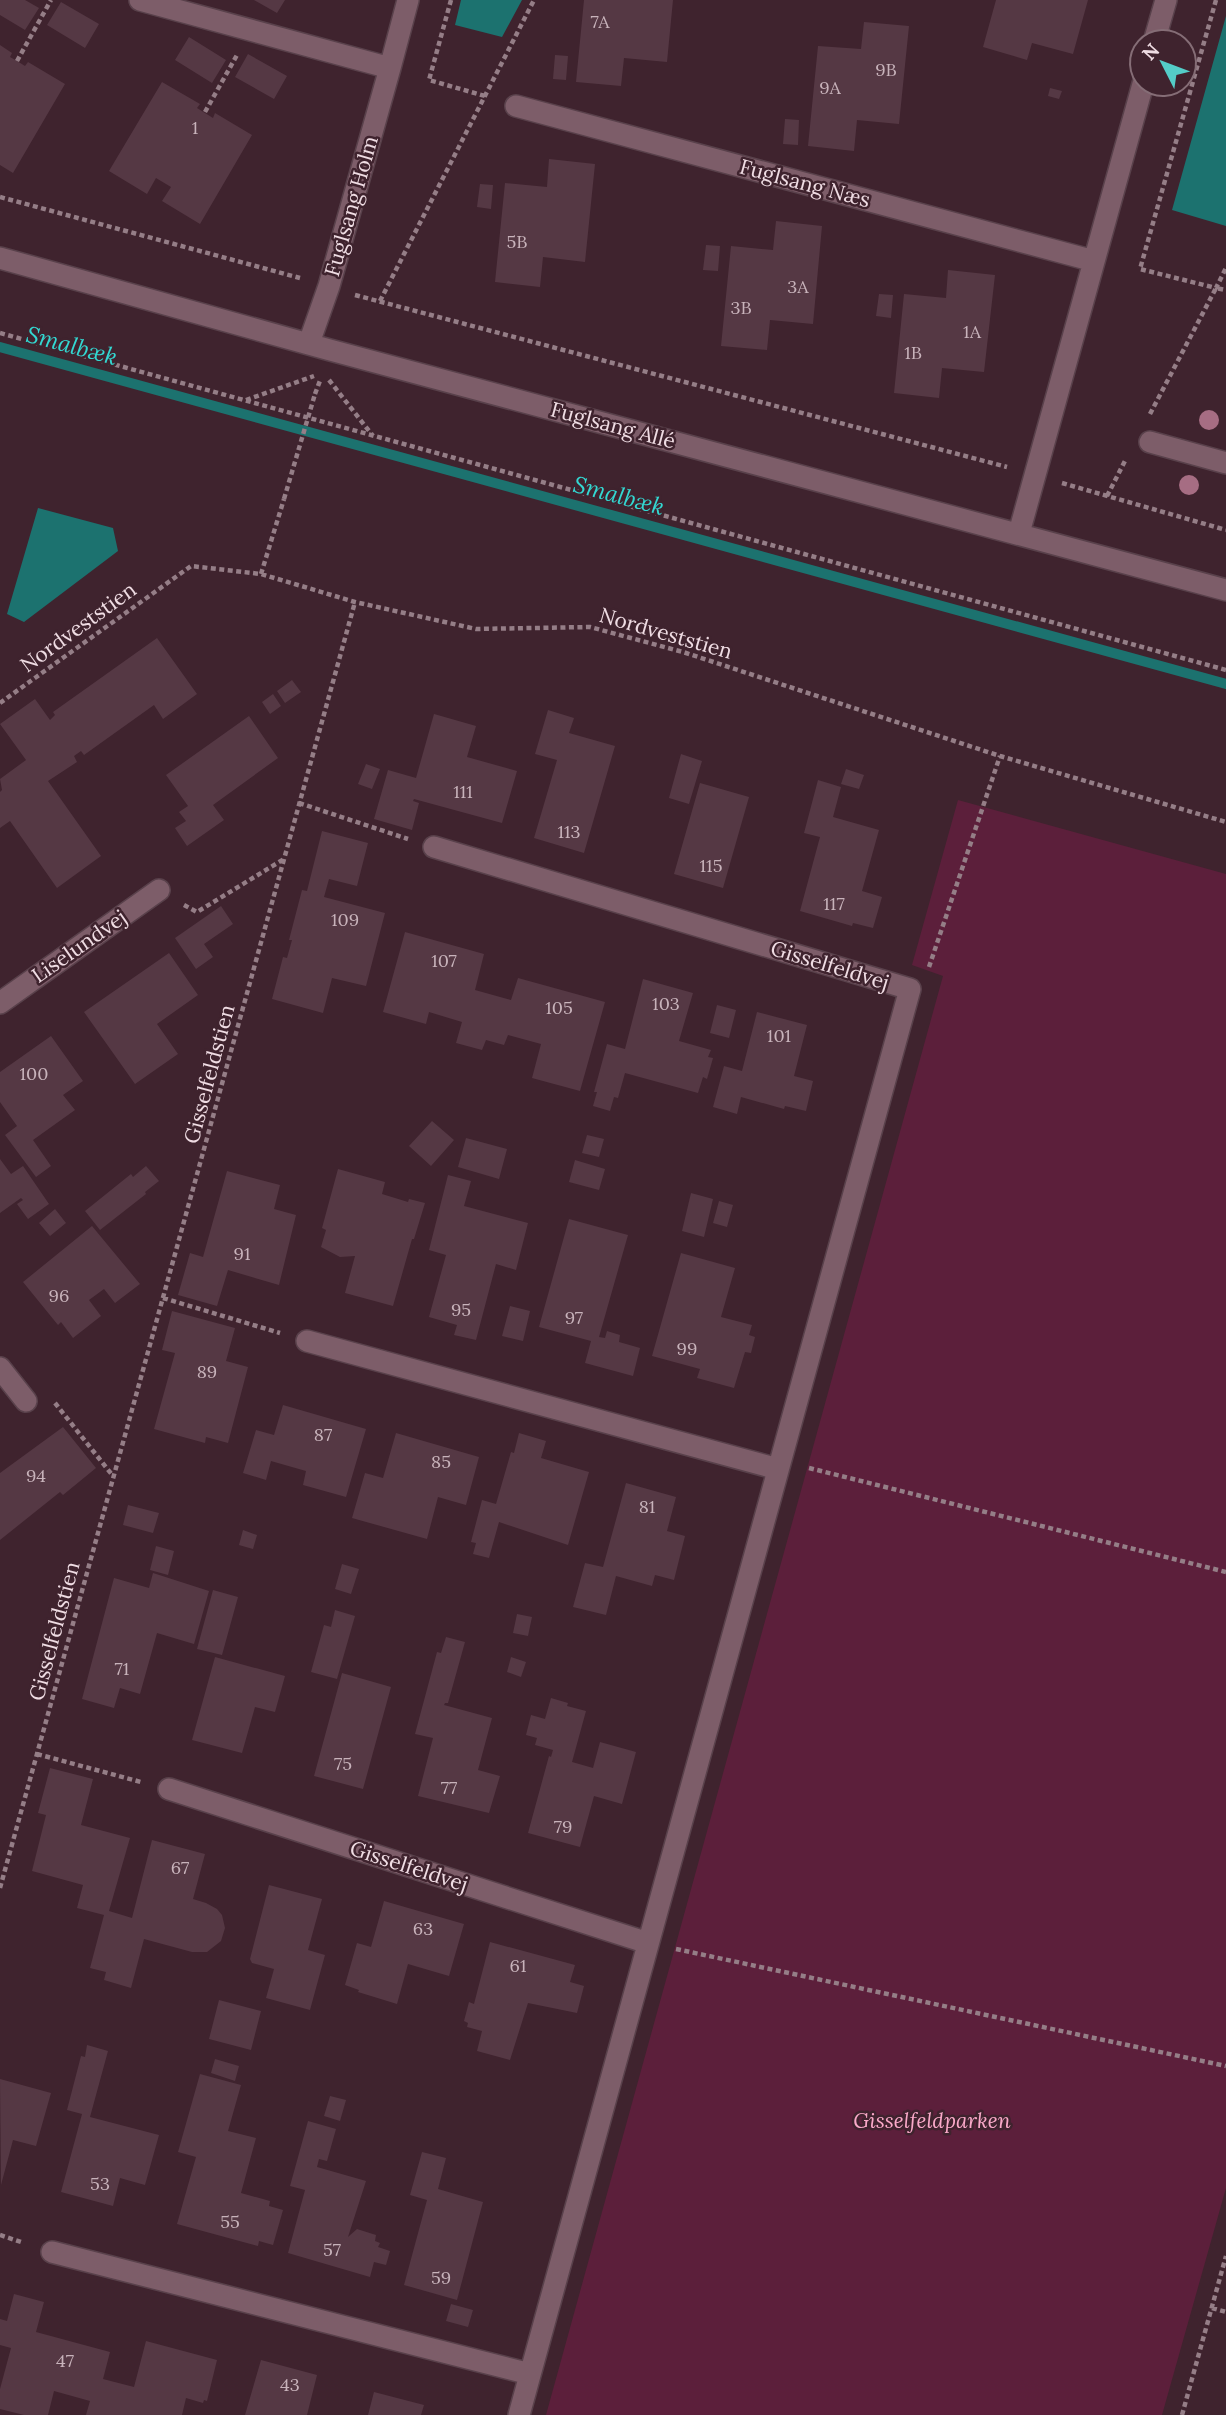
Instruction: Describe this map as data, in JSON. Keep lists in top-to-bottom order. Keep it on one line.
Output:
{"streets":{"street":["Fuglsang Næs","Fuglsang Holm","Fuglsang Allé","Liselundvej","Gisselfeldvej"],"path":["Nordveststien","Gisselfeldstien"]},"crossings":[["Fuglsang Holm","Fuglsang Allé"],["Nordveststien","Gisselfeldstien"]],"water":["Smalbæk"],"parks":["Gisselfeldparken"],"house_numbers":["7A","9B","9A","1","5B","3A","3B","1A","1B","111","113","115","117","109","107","103","105","101","100","91","96","95","97","99","89","87","85","94","81","71","75","77","79","67","63","61","53","55","57","59","47","43"],"north":"top left"}
